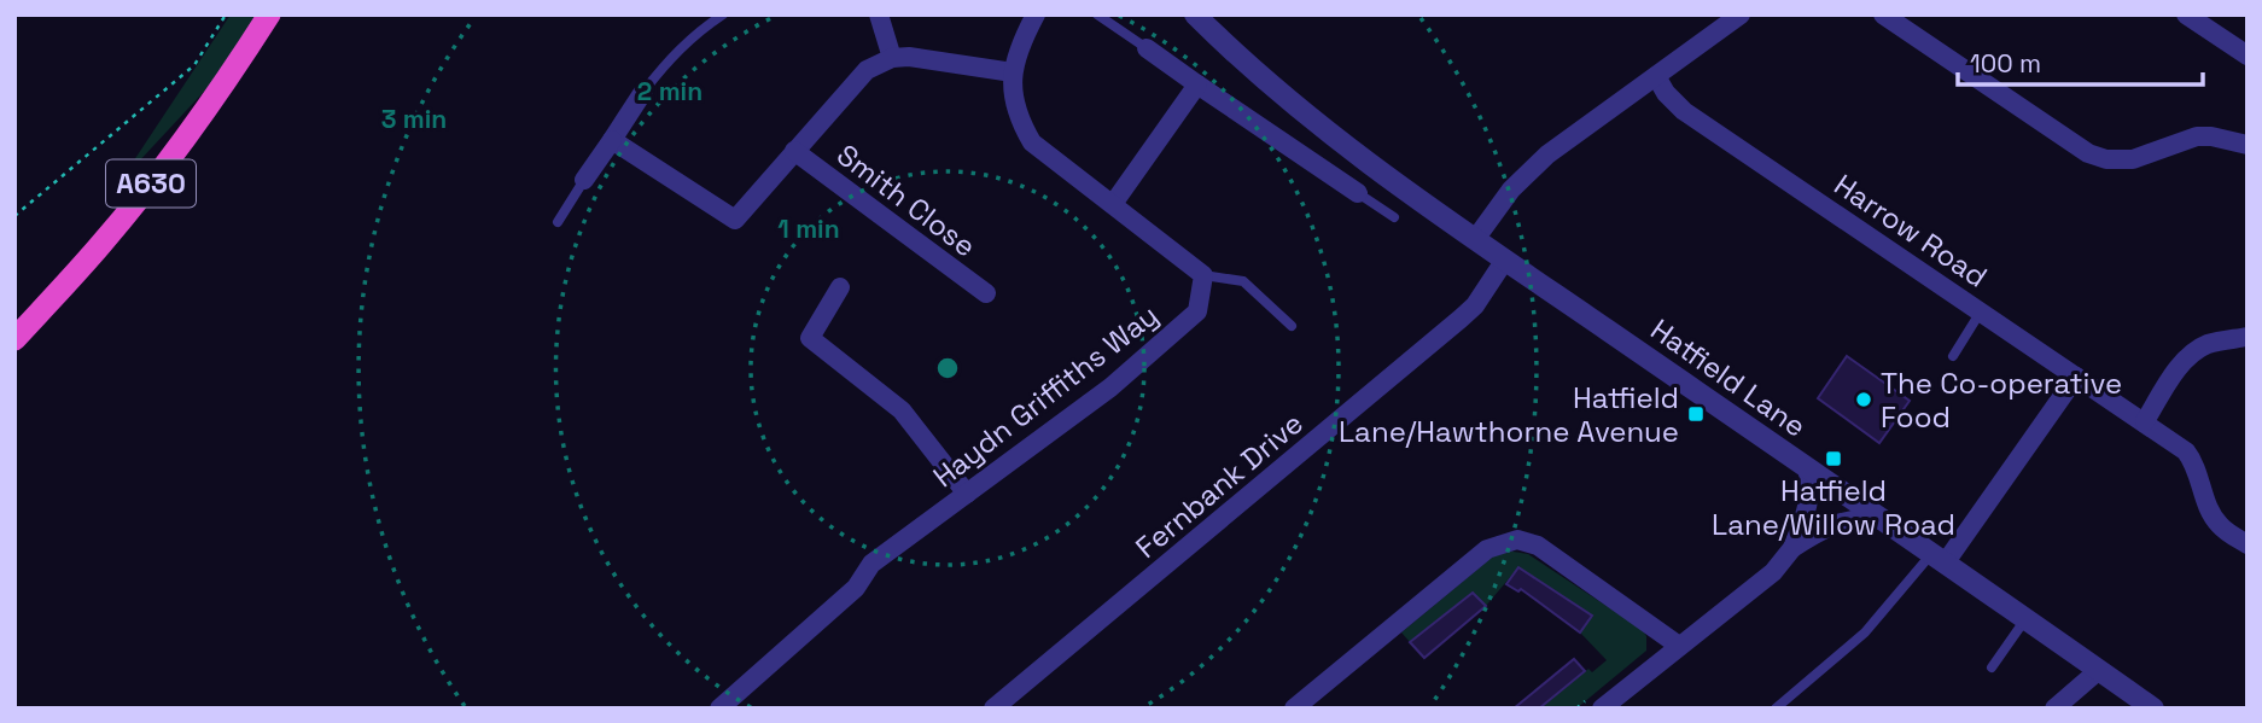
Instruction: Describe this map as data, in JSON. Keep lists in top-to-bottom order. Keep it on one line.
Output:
{"streets":{"highway":["A630"],"street":["Smith Close","Harrow Road","Hatfield Lane","Haydn Griffiths Way","Fernbank Drive"]},"crossings":[["Hatfield Lane","Fernbank Drive"]],"places":{"other":["The Co-operative Food"],"transit":["Hatfield Lane/Hawthorne Avenue","Hatfield Lane/Willow Road"]},"scale_bar":"100 m","rings":["2 min","3 min","1 min"]}
